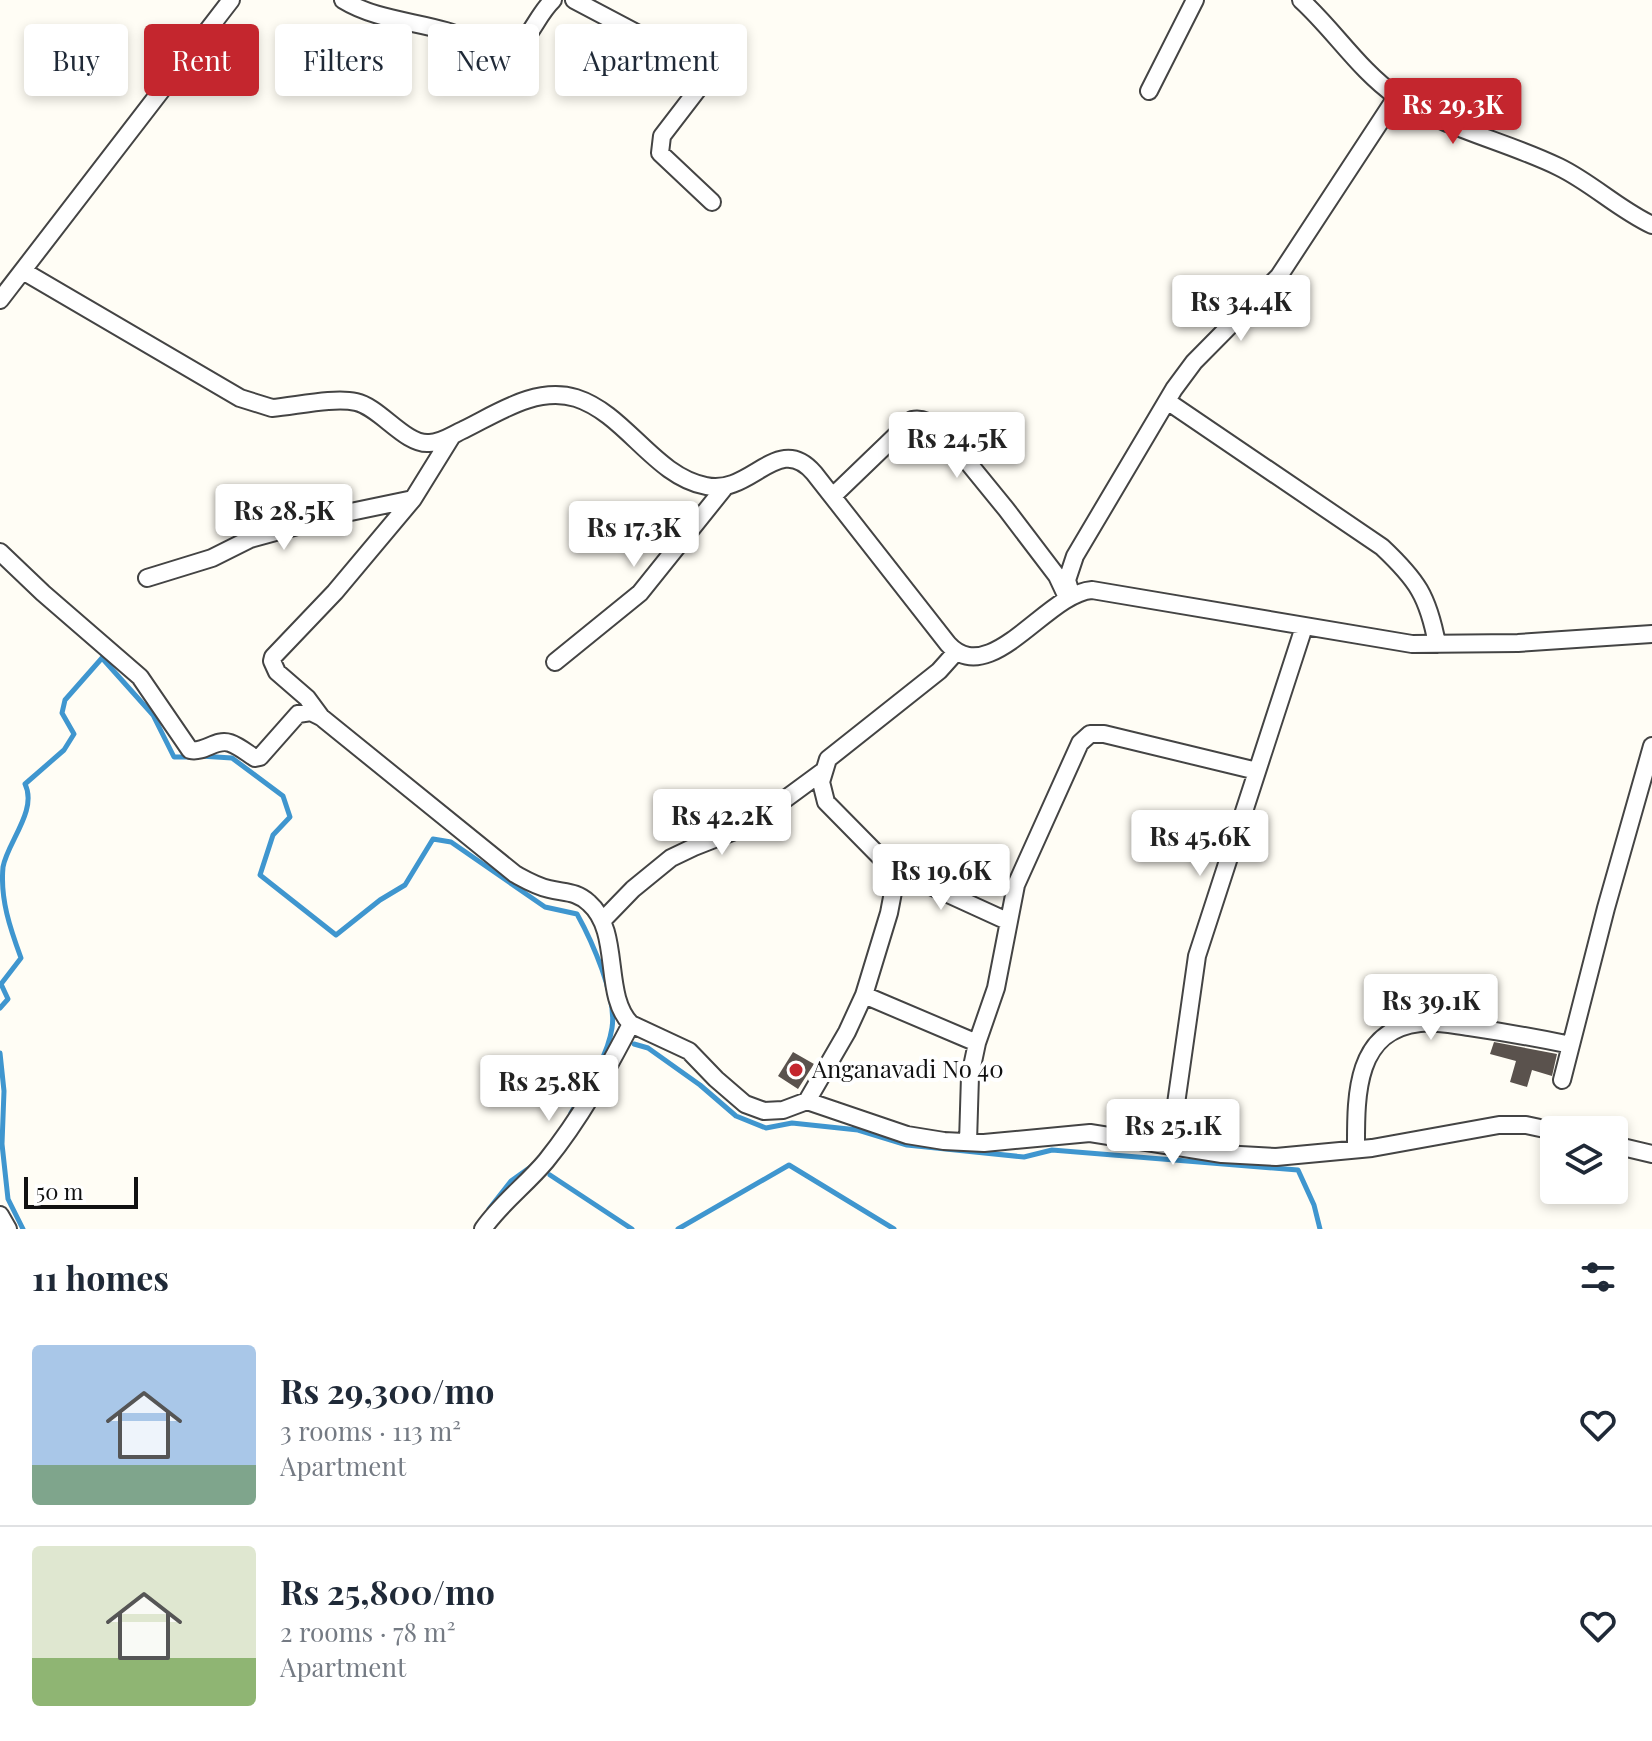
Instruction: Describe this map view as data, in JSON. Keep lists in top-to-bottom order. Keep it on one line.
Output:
{"places":["Anganavadi No 40"],"scale_bar":"50 m","page":{"chip":["Buy","Rent","Filters","New","Apartment"],"price":["Rs 29.3K","Rs 34.4K","Rs 24.5K","Rs 28.5K","Rs 17.3K","Rs 42.2K","Rs 45.6K","Rs 19.6K","Rs 39.1K","Rs 25.8K","Rs 25.1K"],"scale":"50 m","heading":"11 homes","list":[{"name":"Rs 29,300/mo","note":"3 rooms · 113 m² · Apartment"},{"name":"Rs 25,800/mo","note":"2 rooms · 78 m² · Apartment"}]}}
